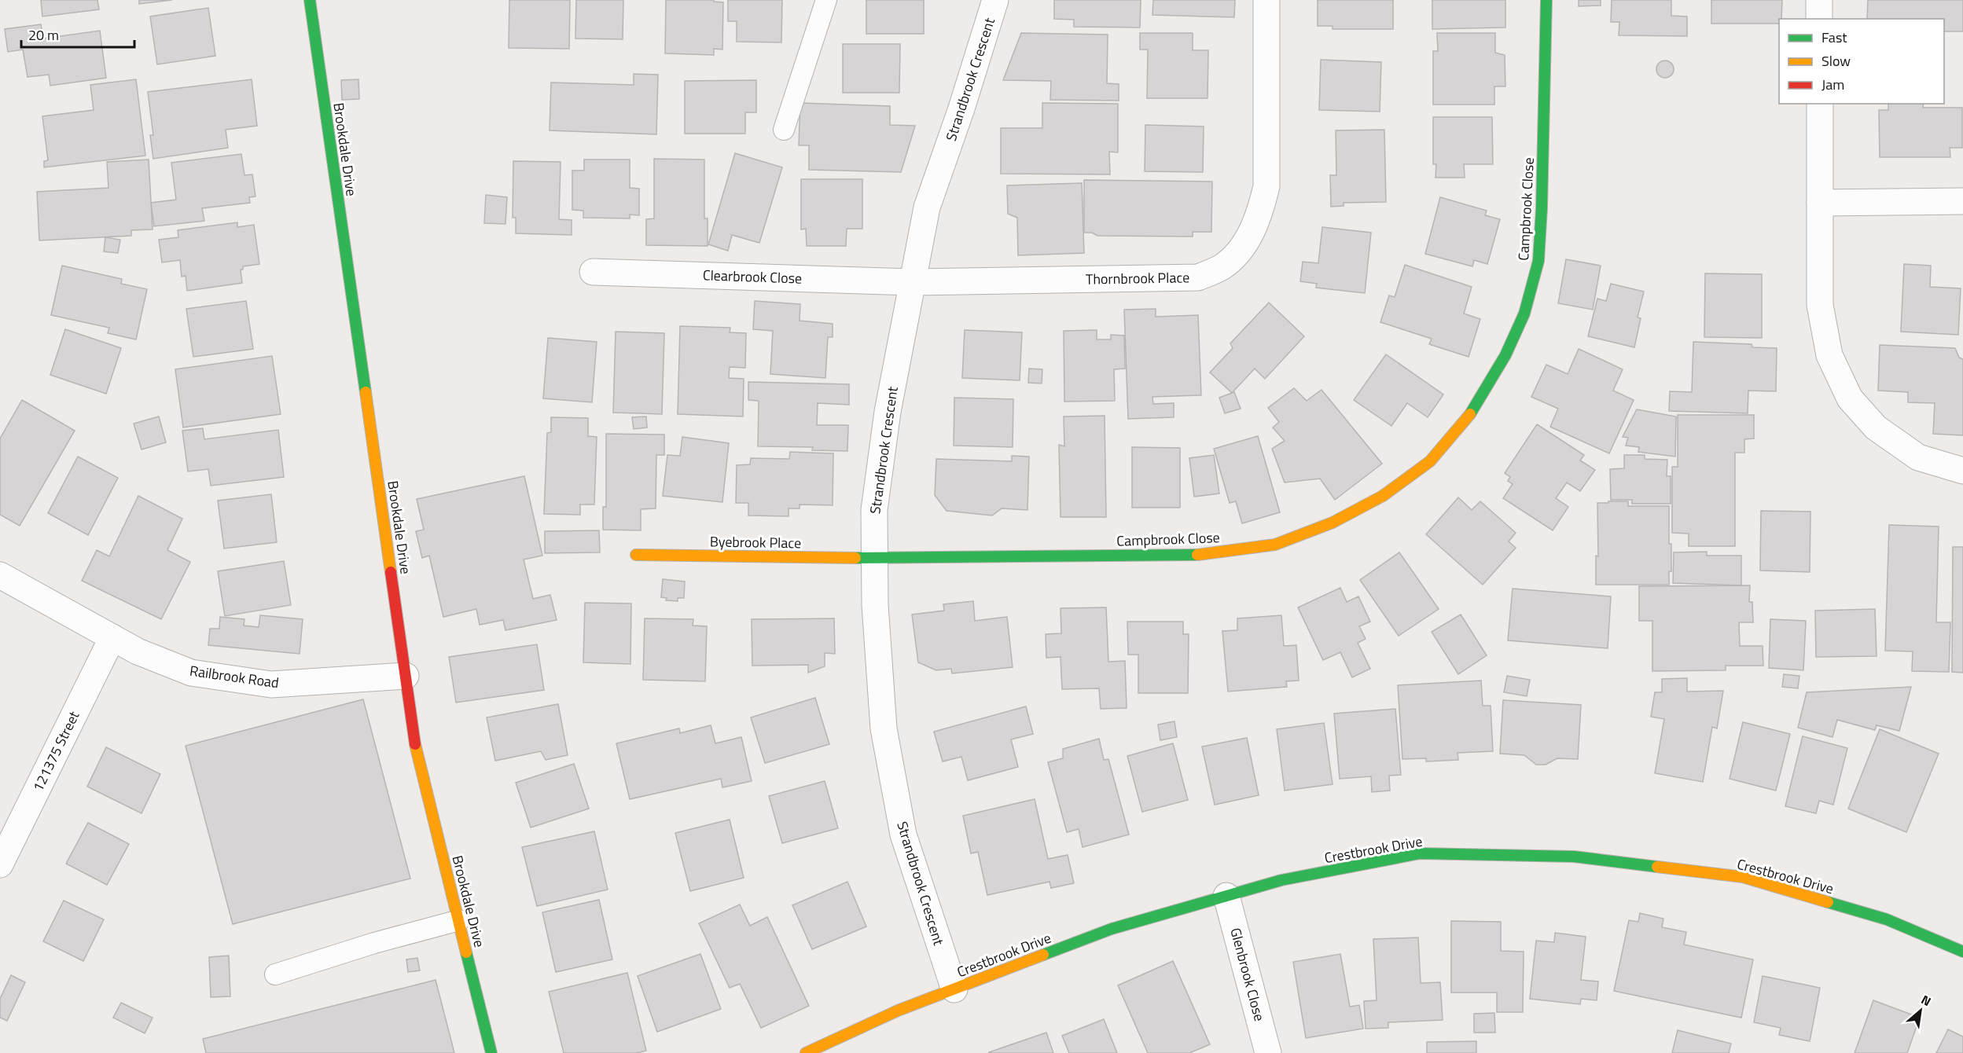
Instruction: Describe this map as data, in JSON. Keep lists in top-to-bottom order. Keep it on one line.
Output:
{"streets":{"street":["Strandbrook Crescent","Brookdale Drive","Campbrook Close","Clearbrook Close","Thornbrook Place","Byebrook Place","Railbrook Road","121375 Street","Crestbrook Drive","Glenbrook Close"]},"crossings":[["Strandbrook Crescent","Campbrook Close"],["Strandbrook Crescent","Clearbrook Close"],["Strandbrook Crescent","Thornbrook Place"],["Strandbrook Crescent","Byebrook Place"],["Strandbrook Crescent","Crestbrook Drive"],["Brookdale Drive","Railbrook Road"],["Campbrook Close","Byebrook Place"],["Clearbrook Close","Thornbrook Place"],["Railbrook Road","121375 Street"],["Crestbrook Drive","Glenbrook Close"]],"legend":["Fast","Slow","Jam"],"scale_bar":"20 m","north":"top right"}
